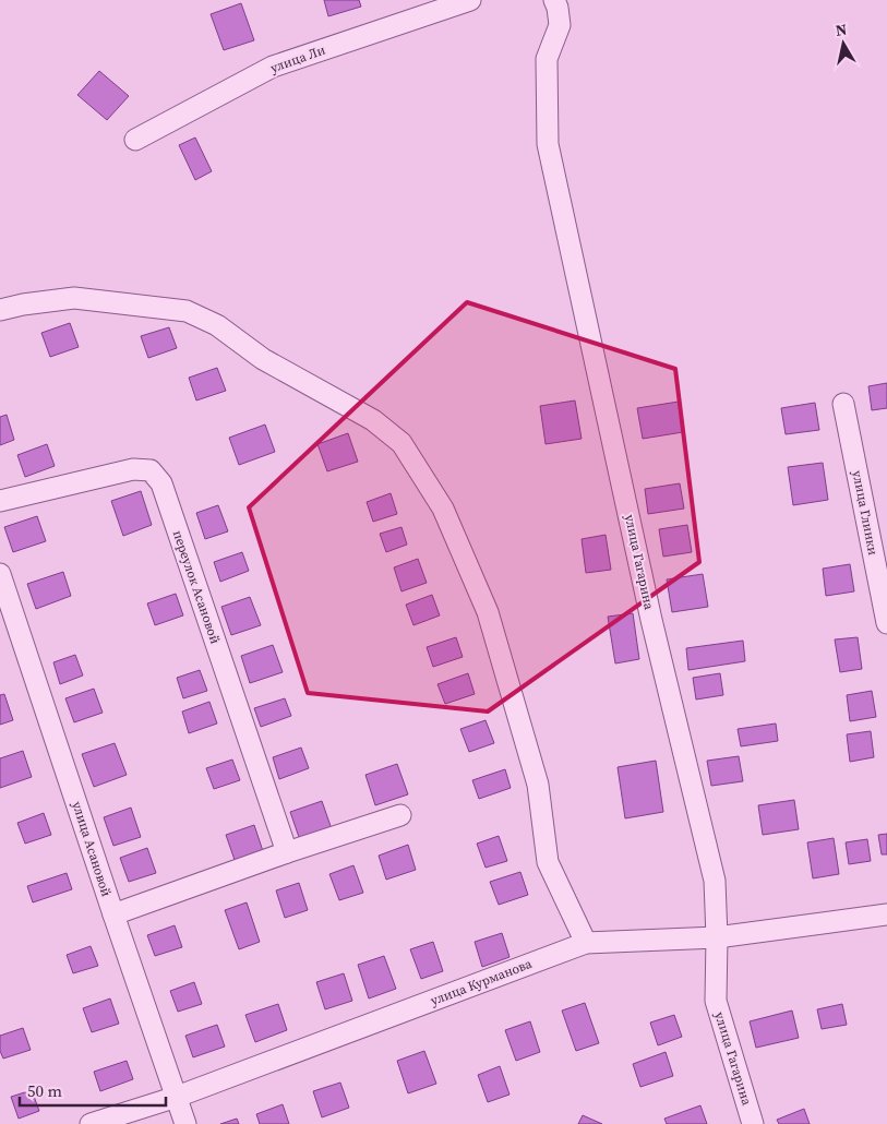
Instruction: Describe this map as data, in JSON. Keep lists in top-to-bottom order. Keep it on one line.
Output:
{"streets":{"street":["улица Ли","улица Глинки","улица Гагарина","переулок Асановой","улица Асановой","улица Курманова"]},"crossings":[["улица Гагарина","улица Курманова"],["улица Асановой","улица Курманова"]],"scale_bar":"50 m","north":"top"}
